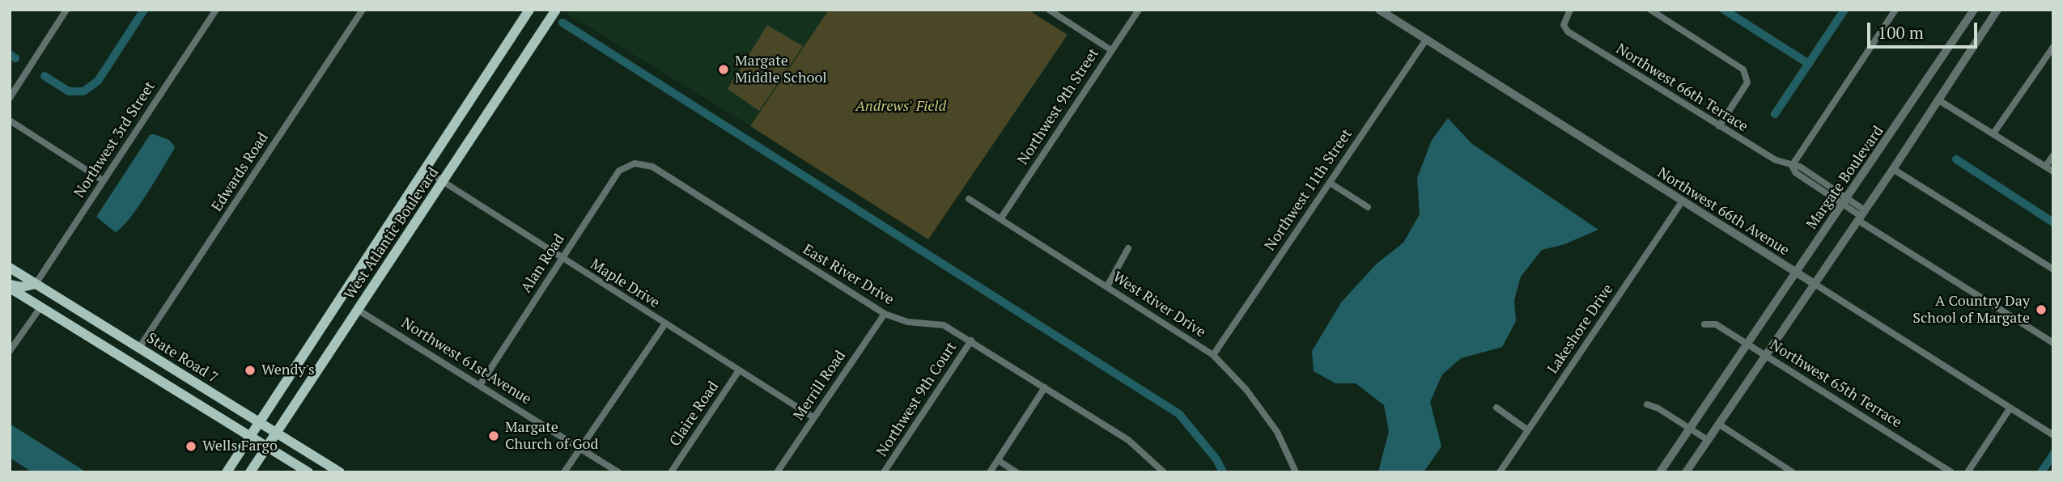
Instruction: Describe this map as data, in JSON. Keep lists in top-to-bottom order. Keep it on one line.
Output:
{"streets":{"main road":["West Atlantic Boulevard","State Road 7"],"street":["Northwest 66th Terrace","Northwest 9th Street","Northwest 3rd Street","Edwards Road","Margate Boulevard","Northwest 11th Street","Northwest 66th Avenue","Alan Road","East River Drive","Maple Drive","West River Drive","Lakeshore Drive","Northwest 61st Avenue","Northwest 65th Terrace","Merrill Road","Northwest 9th Court","Claire Road"]},"crossings":[["Northwest 66th Terrace","Margate Boulevard"],["Northwest 9th Street","West River Drive"],["Northwest 3rd Street","State Road 7"],["Edwards Road","State Road 7"],["Margate Boulevard","Northwest 66th Avenue"],["Margate Boulevard","Northwest 65th Terrace"],["Northwest 11th Street","Northwest 66th Avenue"],["Northwest 11th Street","West River Drive"],["Northwest 66th Avenue","Lakeshore Drive"],["West Atlantic Boulevard","Maple Drive"],["West Atlantic Boulevard","State Road 7"],["West Atlantic Boulevard","Northwest 61st Avenue"],["Alan Road","East River Drive"],["Alan Road","Maple Drive"],["Alan Road","Northwest 61st Avenue"],["East River Drive","Merrill Road"],["East River Drive","Northwest 9th Court"],["Maple Drive","Merrill Road"],["Maple Drive","Claire Road"]],"parks":["Andrews' Field"],"places":["Margate Middle School","A Country Day School of Margate","Wendy's","Margate Church of God","Wells Fargo"],"scale_bar":"100 m"}
